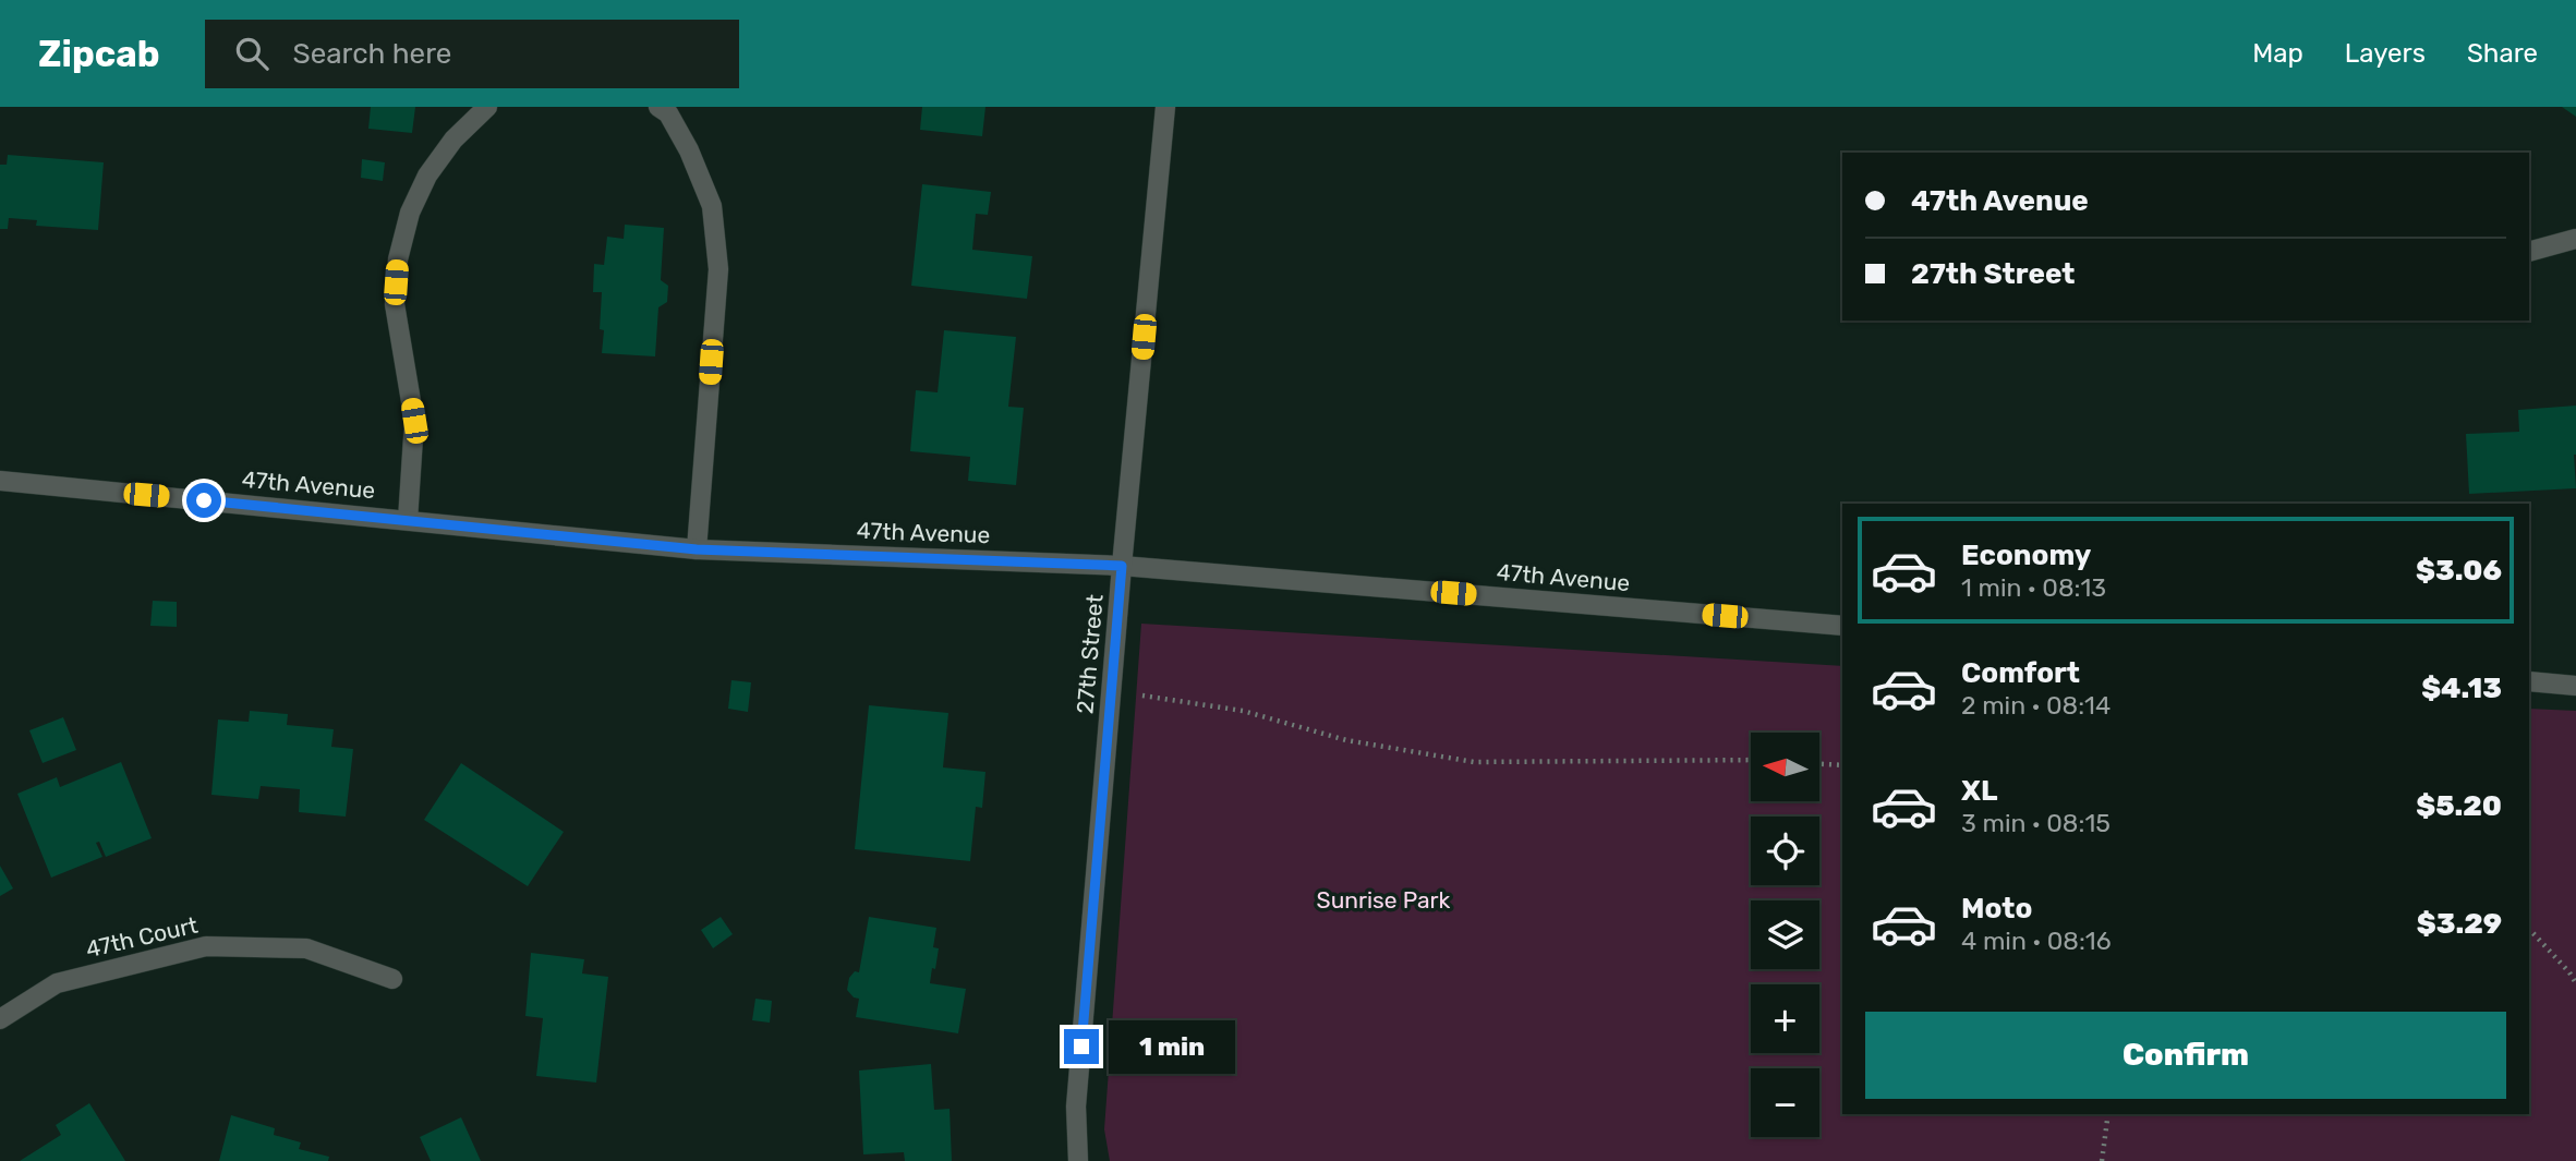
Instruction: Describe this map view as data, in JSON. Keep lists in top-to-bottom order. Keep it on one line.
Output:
{"streets":{"street":["47th Avenue","27th Street","47th Court"]},"crossings":[["47th Avenue","27th Street"]],"parks":["Sunrise Park"],"north":"left","page":{"header":"Zipcab","search":"Search here","nav":["Map","Layers","Share"],"banner":["47th Avenue","27th Street"],"list":[{"name":"Economy","note":"1 min · 08:13","value":"$3.06"},{"name":"Comfort","note":"2 min · 08:14","value":"$4.13"},{"name":"XL","note":"3 min · 08:15","value":"$5.20"},{"name":"Moto","note":"4 min · 08:16","value":"$3.29"}],"map_buttons":["+","−"],"buttons":"Confirm","bubble":"1 min"}}
